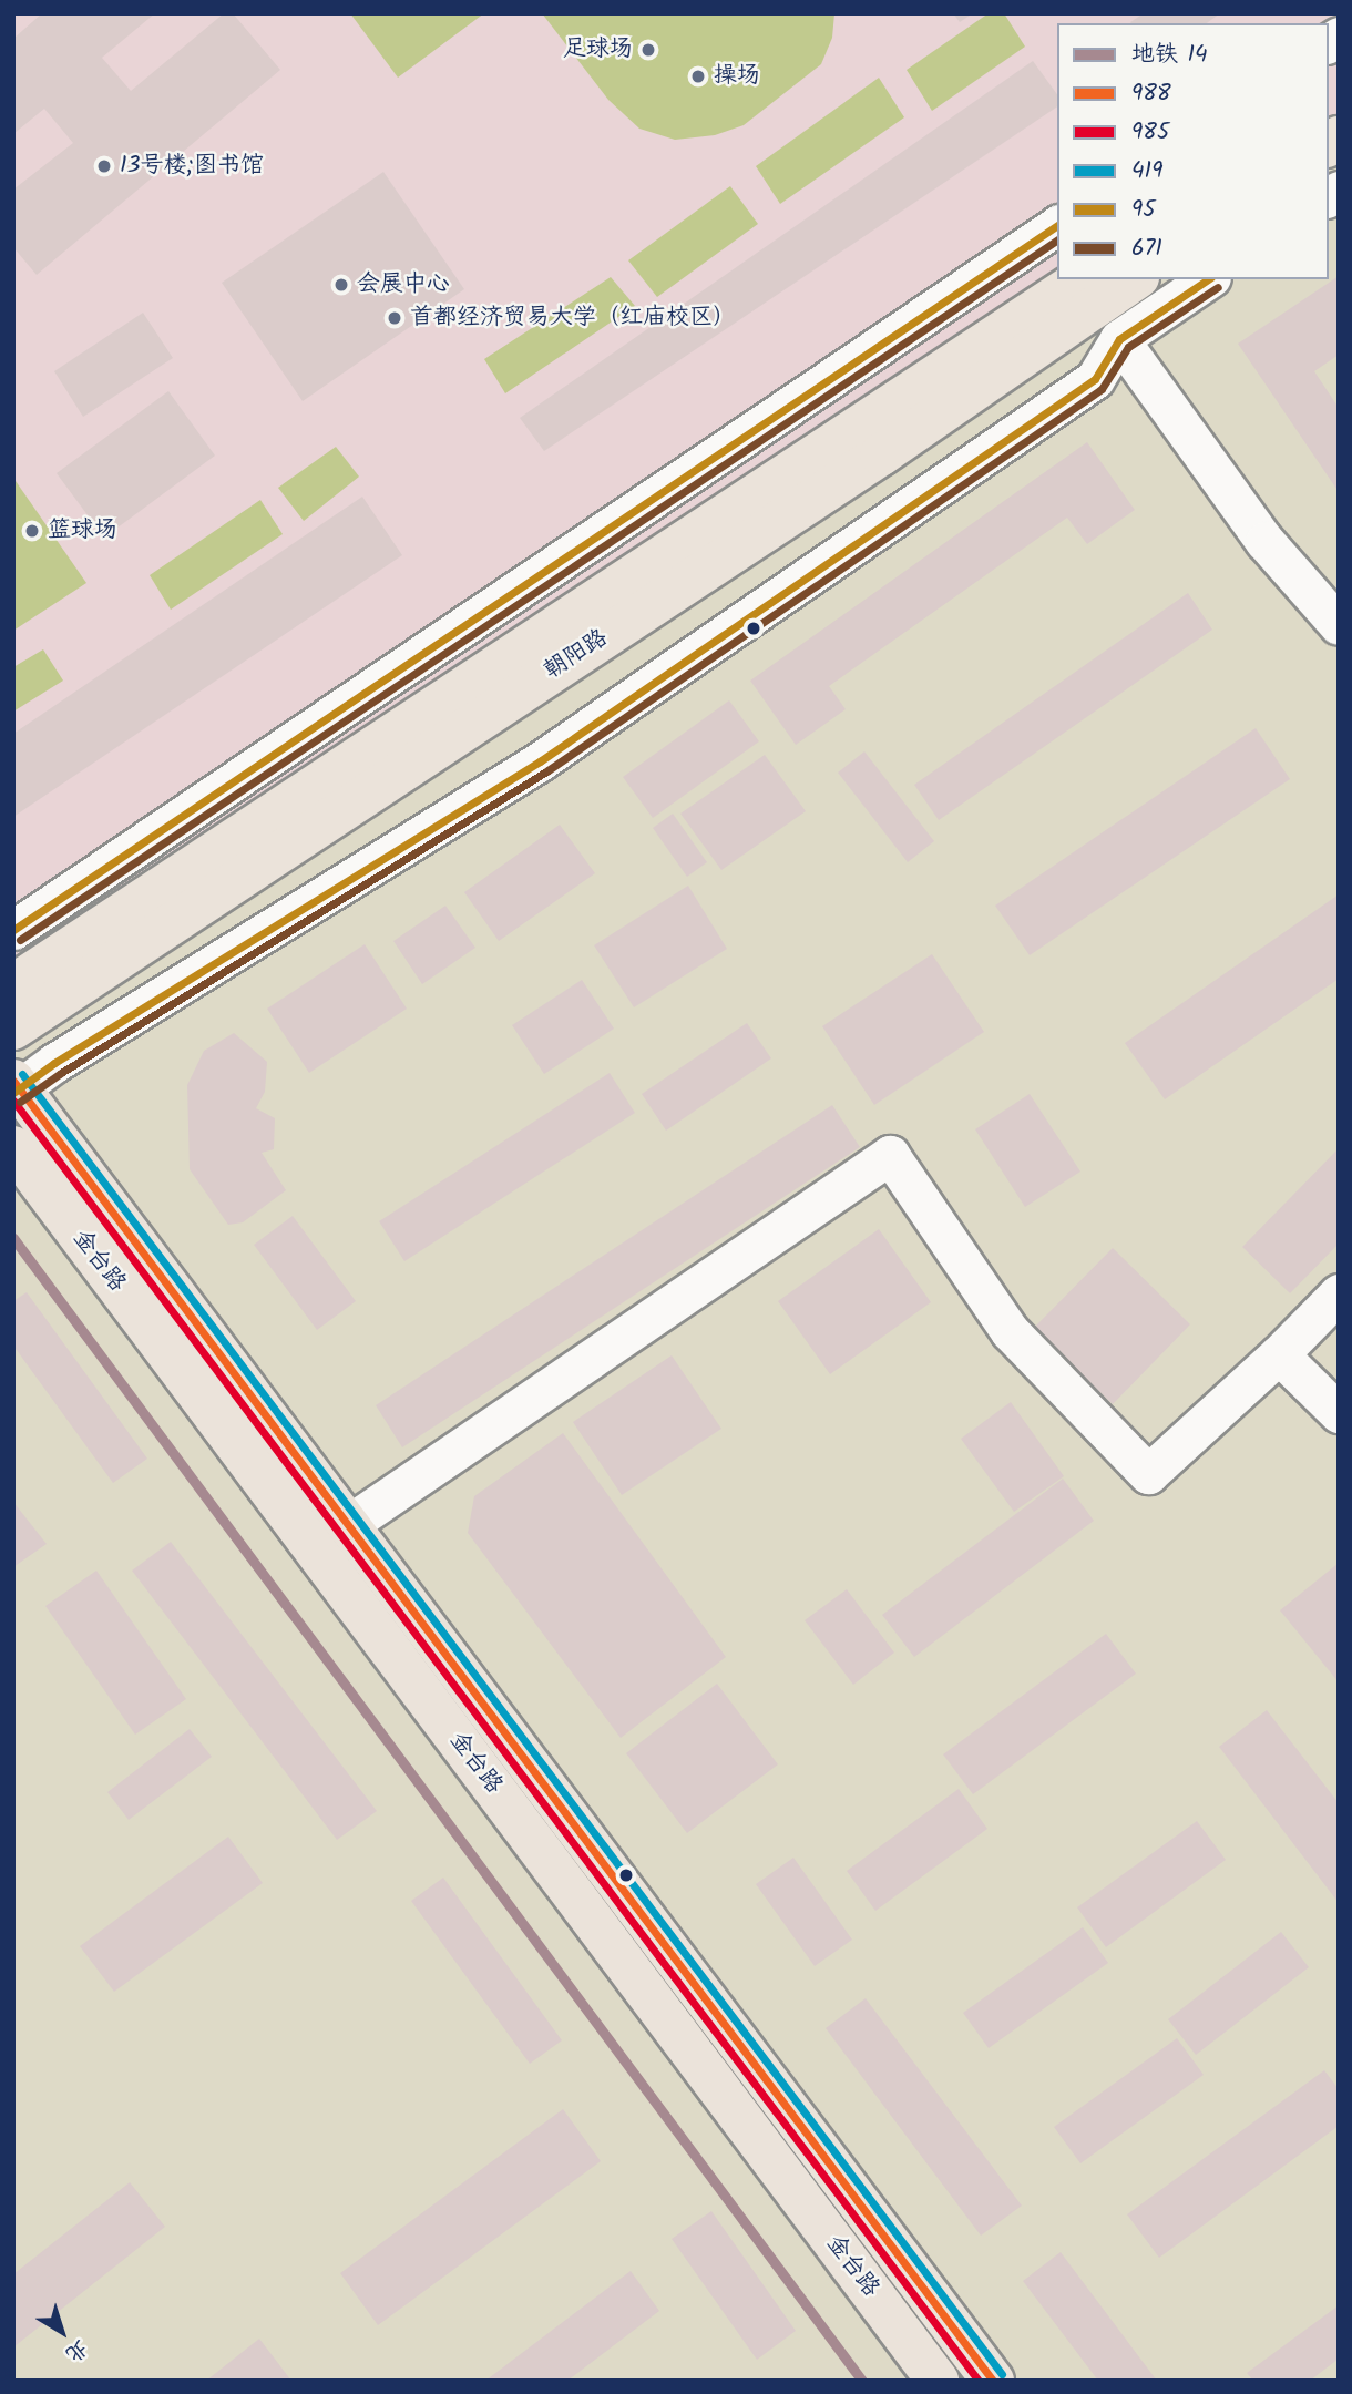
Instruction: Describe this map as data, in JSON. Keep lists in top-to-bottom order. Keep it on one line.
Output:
{"streets":{"main road":["朝阳路","金台路"]},"places":["足球场","操场","13号楼;图书馆","会展中心","首都经济贸易大学（红庙校区）","篮球场"],"lines":["transit line 95","transit line 671","transit line 419","transit line 988","transit line 985","metro line 14"],"legend":["地铁 14","988","985","419","95","671"],"north":"bottom right"}
